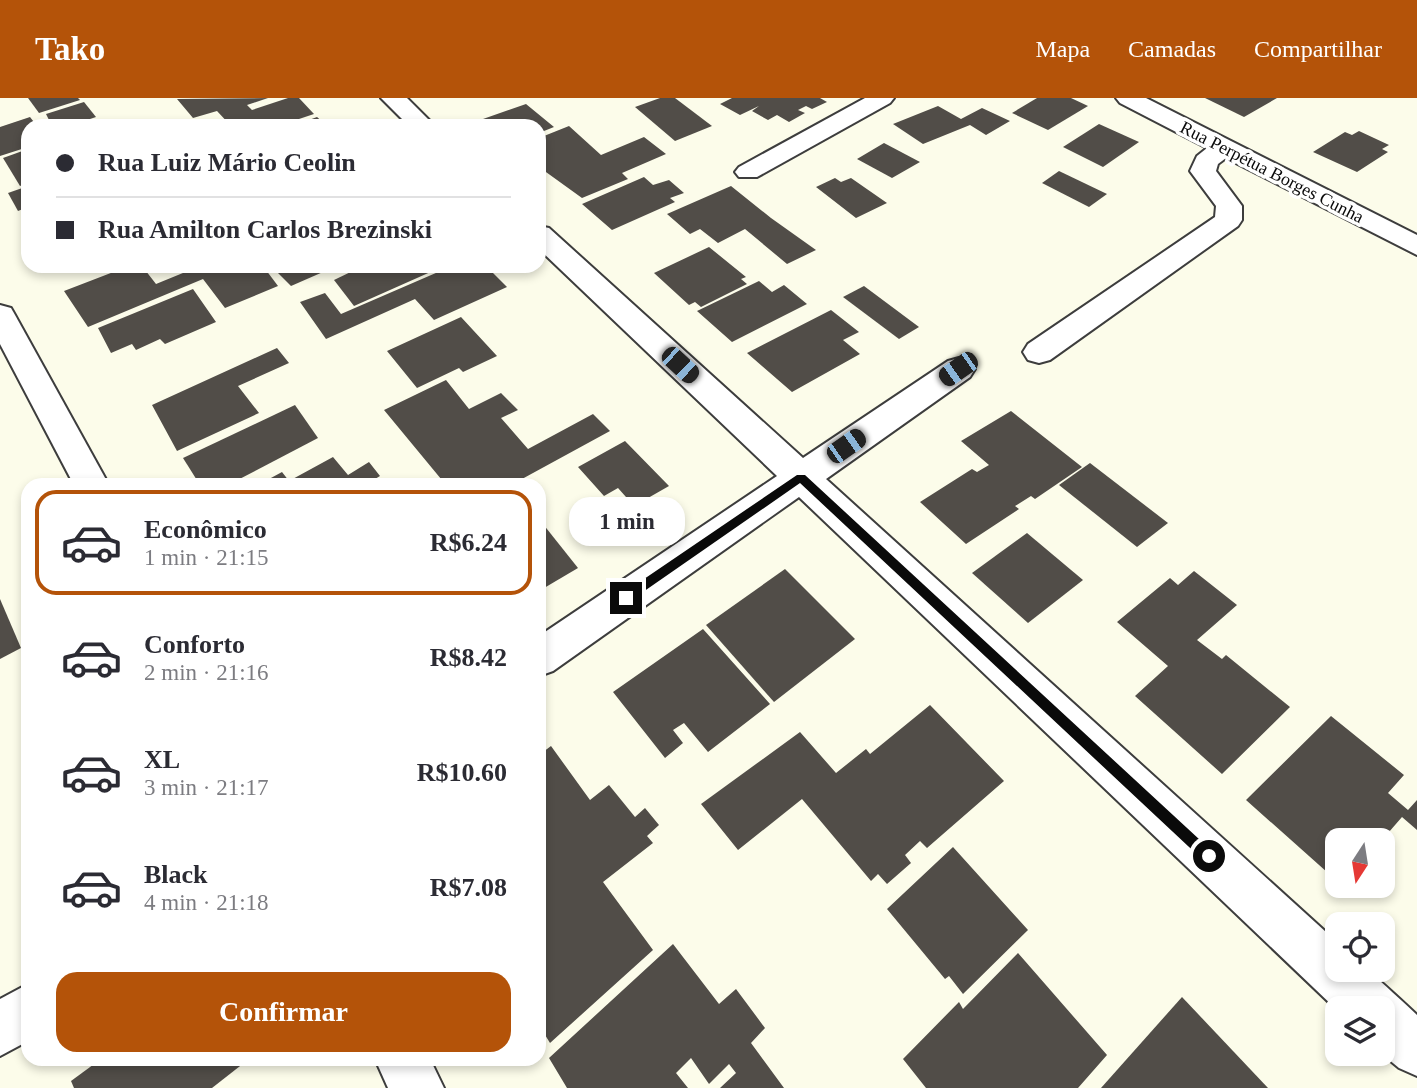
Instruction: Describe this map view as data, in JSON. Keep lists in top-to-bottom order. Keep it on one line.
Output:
{"streets":{"street":["Rua Perpétua Borges Cunha"]},"north":"bottom","page":{"header":"Tako","nav":["Mapa","Camadas","Compartilhar"],"banner":["Rua Luiz Mário Ceolin","Rua Amilton Carlos Brezinski"],"list":[{"name":"Econômico","note":"1 min · 21:15","value":"R$6.24"},{"name":"Conforto","note":"2 min · 21:16","value":"R$8.42"},{"name":"XL","note":"3 min · 21:17","value":"R$10.60"},{"name":"Black","note":"4 min · 21:18","value":"R$7.08"}],"bubble":"1 min","buttons":"Confirmar"}}
